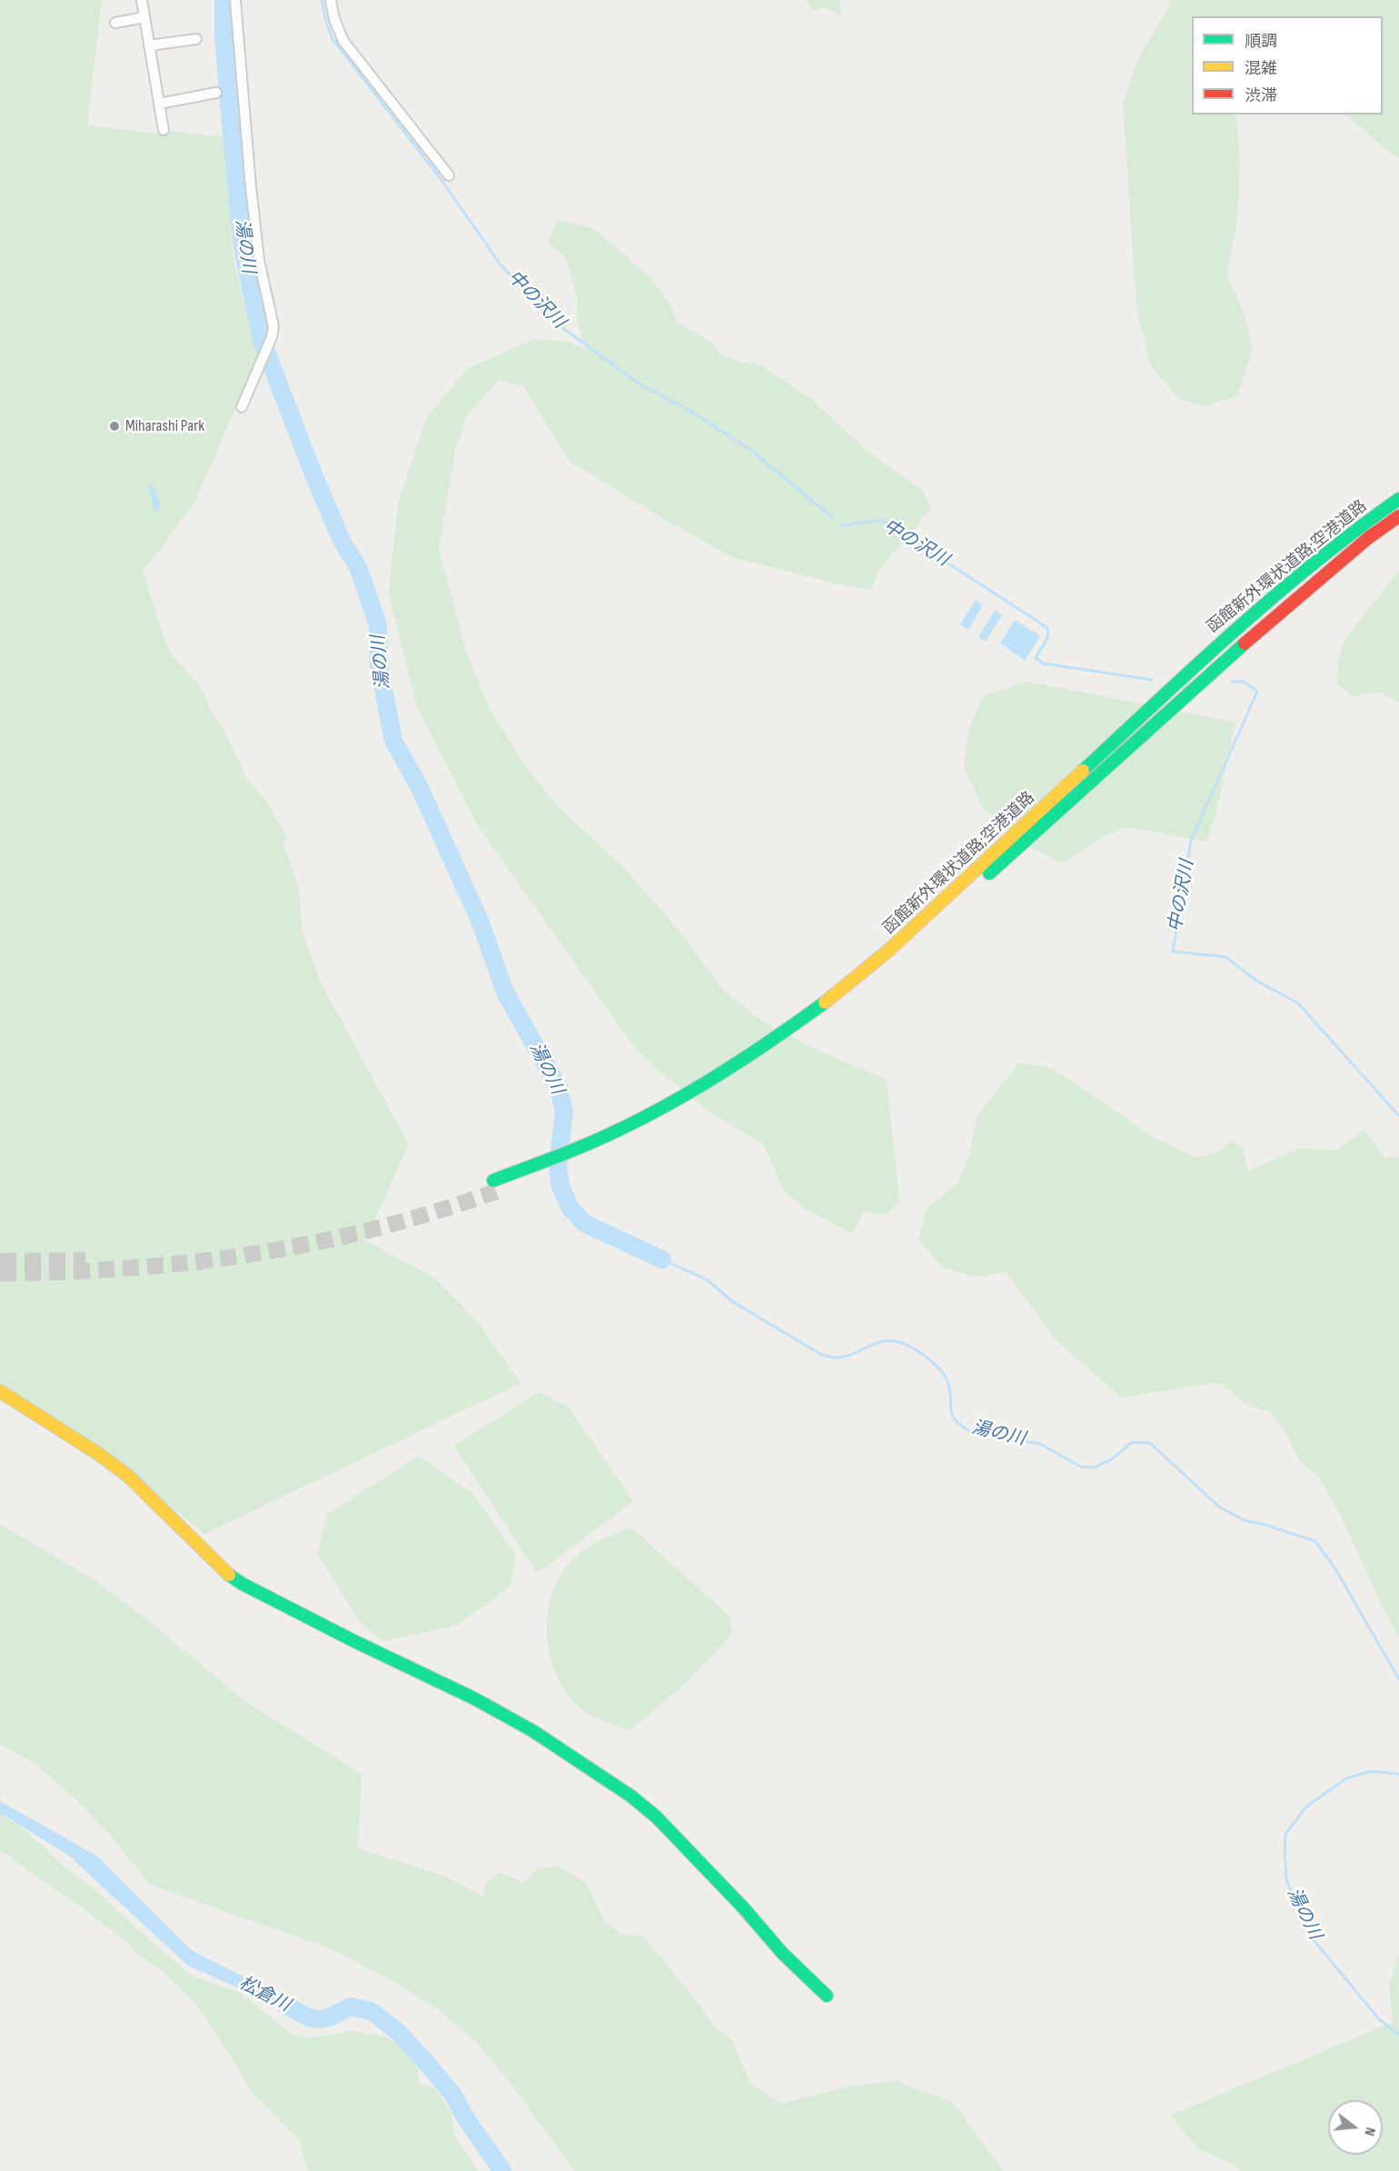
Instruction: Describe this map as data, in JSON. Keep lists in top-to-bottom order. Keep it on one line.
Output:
{"streets":{"main road":["函館新外環状道路;空港道路"]},"water":["湯の川","中の沢川","松倉川"],"places":["Miharashi Park"],"legend":["順調","混雑","渋滞"],"north":"right"}
